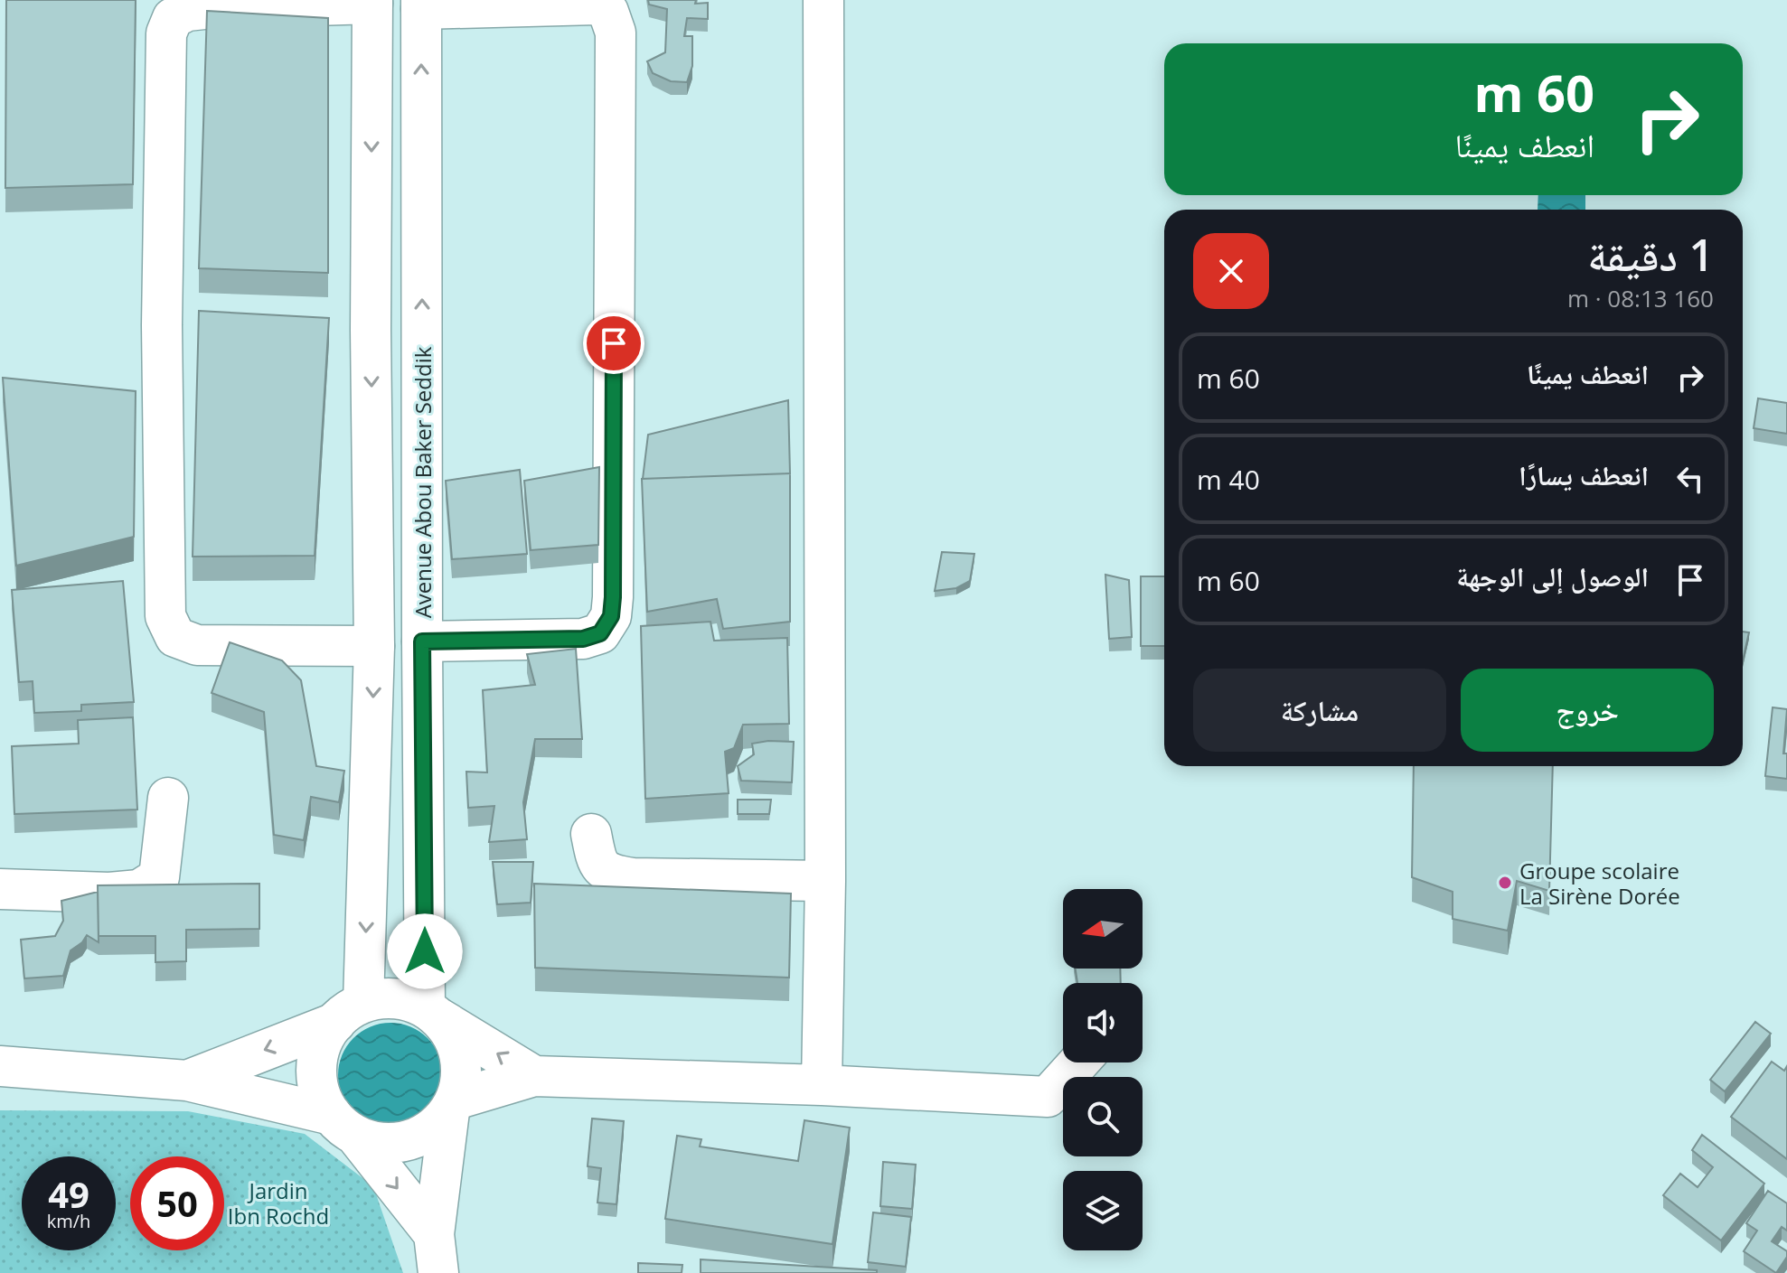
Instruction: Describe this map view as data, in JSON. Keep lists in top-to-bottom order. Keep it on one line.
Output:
{"streets":{"street":["Avenue Abou Baker Seddik"]},"parks":["Jardin Ibn Rochd"],"places":["Groupe scolaire La Sirène Dorée"],"north":"left","page":{"turn":["60 m","انعطف يمينًا"],"heading":["1 دقيقة","160 m · 08:13"],"list":[{"name":"انعطف يمينًا","value":"60 m"},{"name":"انعطف يسارًا","value":"40 m"},{"name":"الوصول إلى الوجهة","value":"60 m"}],"buttons":["خروج","مشاركة"],"speed":"49 km/h","limit":"50"}}
